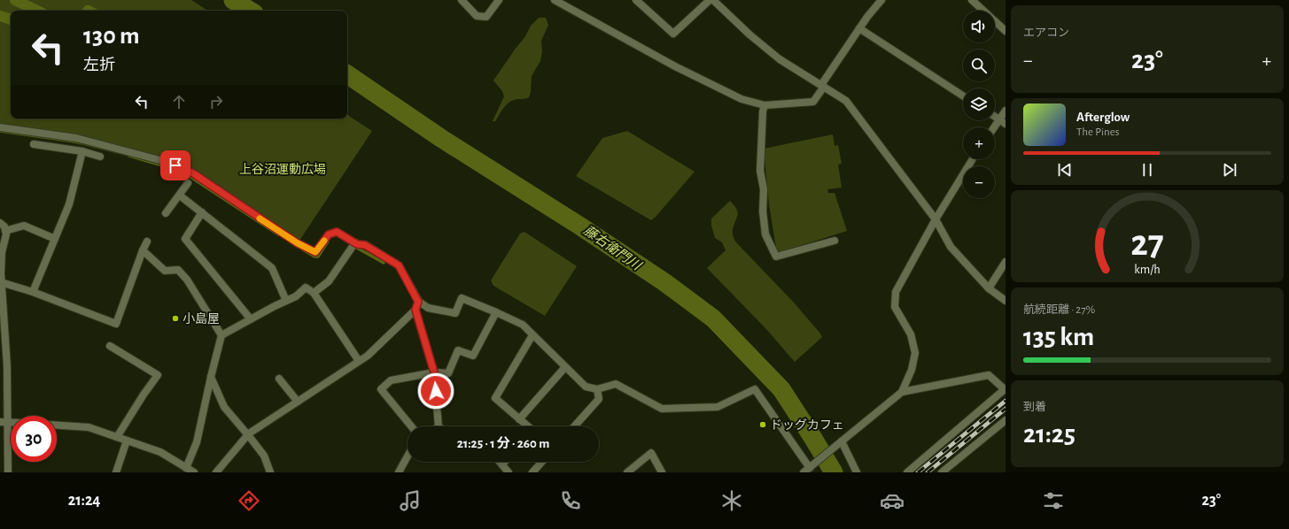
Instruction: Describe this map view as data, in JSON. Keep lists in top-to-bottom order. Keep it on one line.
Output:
{"water":["藤右衛門川"],"parks":["上谷沼運動広場"],"places":["小島屋","ドッグカフェ"],"page":{"tile":["エアコン",["航続距離 · 27%","135 km"],["到着","21:25"]],"map_buttons":["+","−"],"turn":["130 m","左折"],"heat":["−","23°","+"],"song":["Afterglow","The Pines"],"limit":"30","trip":"21:25 · 1 分 · 260 m","tabs":["21:24","23°"],"gauge":["27","km/h"]}}
